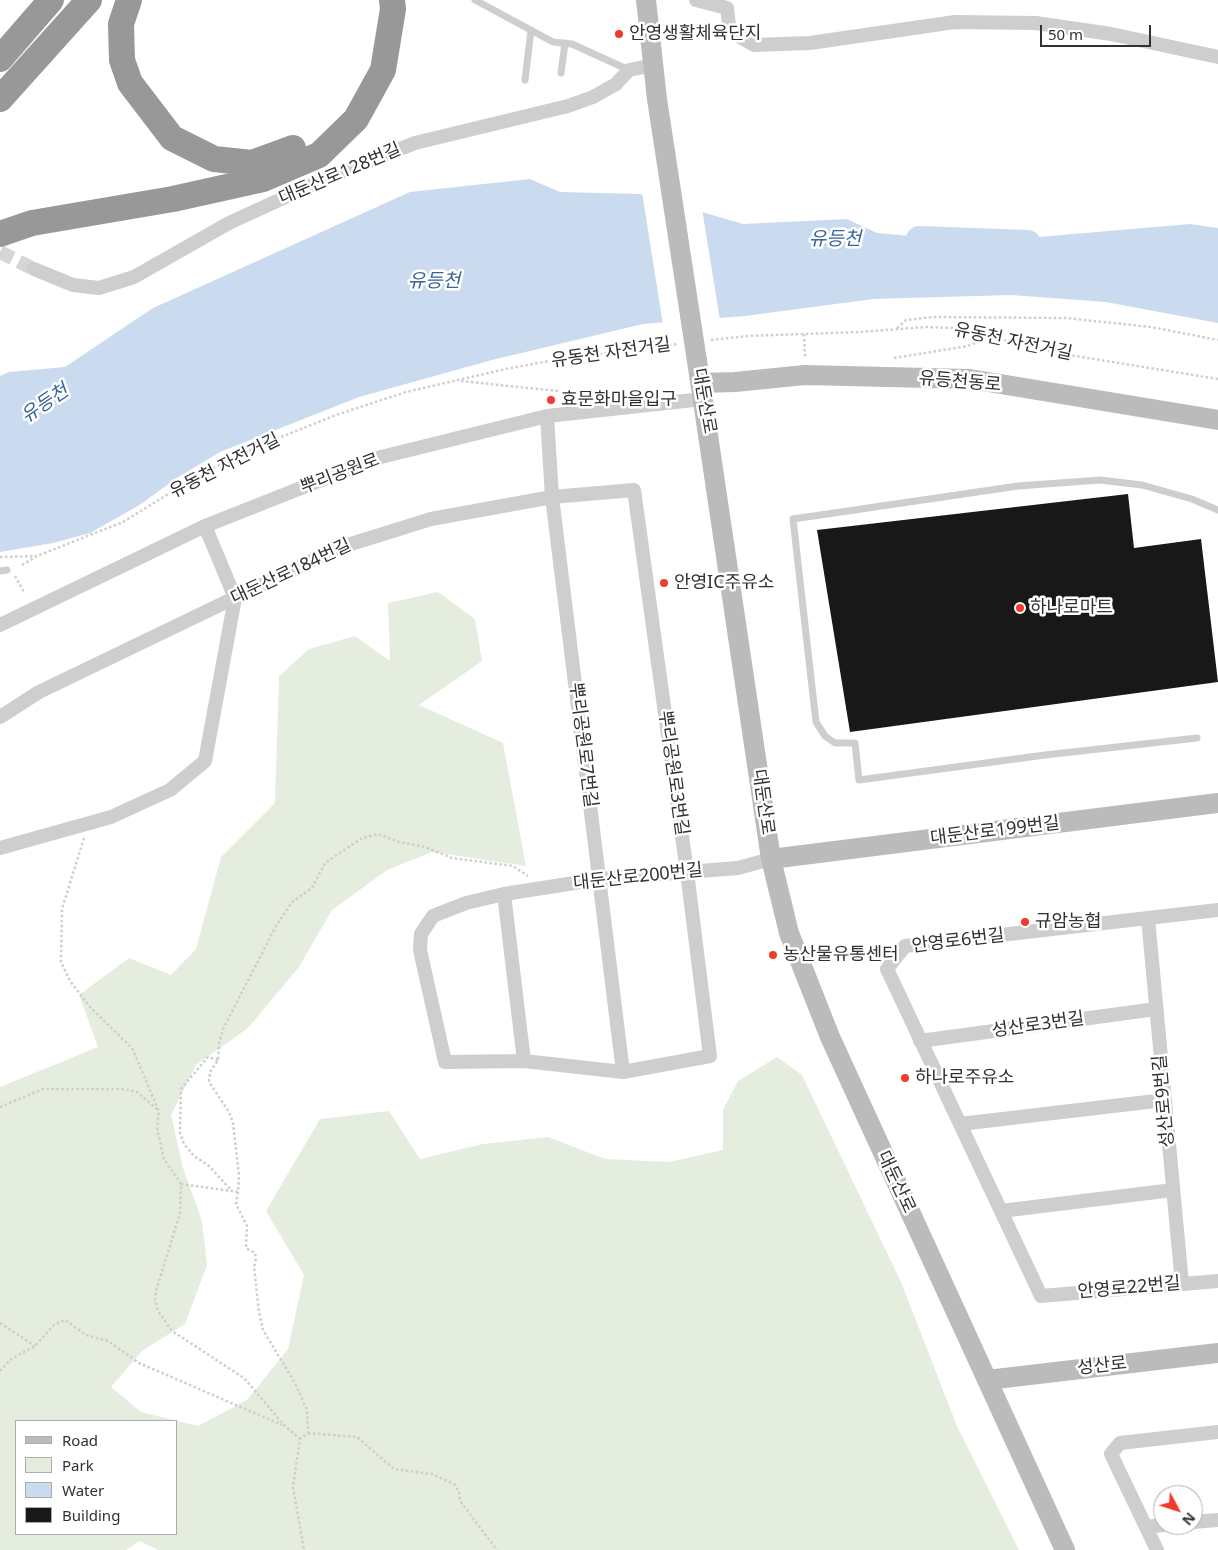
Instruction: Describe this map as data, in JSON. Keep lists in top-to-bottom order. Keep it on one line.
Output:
{"streets":{"main road":["유등천동로","대둔산로","대둔산로199번길","성산로"],"street":["대둔산로128번길","뿌리공원로","대둔산로184번길","뿌리공원로7번길","뿌리공원로3번길","대둔산로200번길","안영로6번길","성산로3번길","성산로9번길","안영로22번길"],"path":["유동천 자전거길"]},"crossings":[["유등천동로","대둔산로"],["유등천동로","뿌리공원로"],["대둔산로","뿌리공원로"],["대둔산로","대둔산로199번길"],["대둔산로","대둔산로200번길"],["대둔산로","성산로"],["뿌리공원로","뿌리공원로7번길"],["대둔산로184번길","뿌리공원로7번길"],["대둔산로184번길","뿌리공원로3번길"],["뿌리공원로7번길","대둔산로200번길"],["뿌리공원로3번길","대둔산로200번길"],["대둔산로199번길","대둔산로200번길"],["안영로6번길","성산로3번길"],["안영로6번길","성산로9번길"],["성산로3번길","성산로9번길"],["성산로9번길","안영로22번길"]],"water":["유등천"],"places":["안영생활체육단지","효문화마을입구","안영IC주유소","하나로마트","규암농협","농산물유통센터","하나로주유소"],"legend":["Road","Park","Water","Building"],"scale_bar":"50 m","north":"bottom right"}
